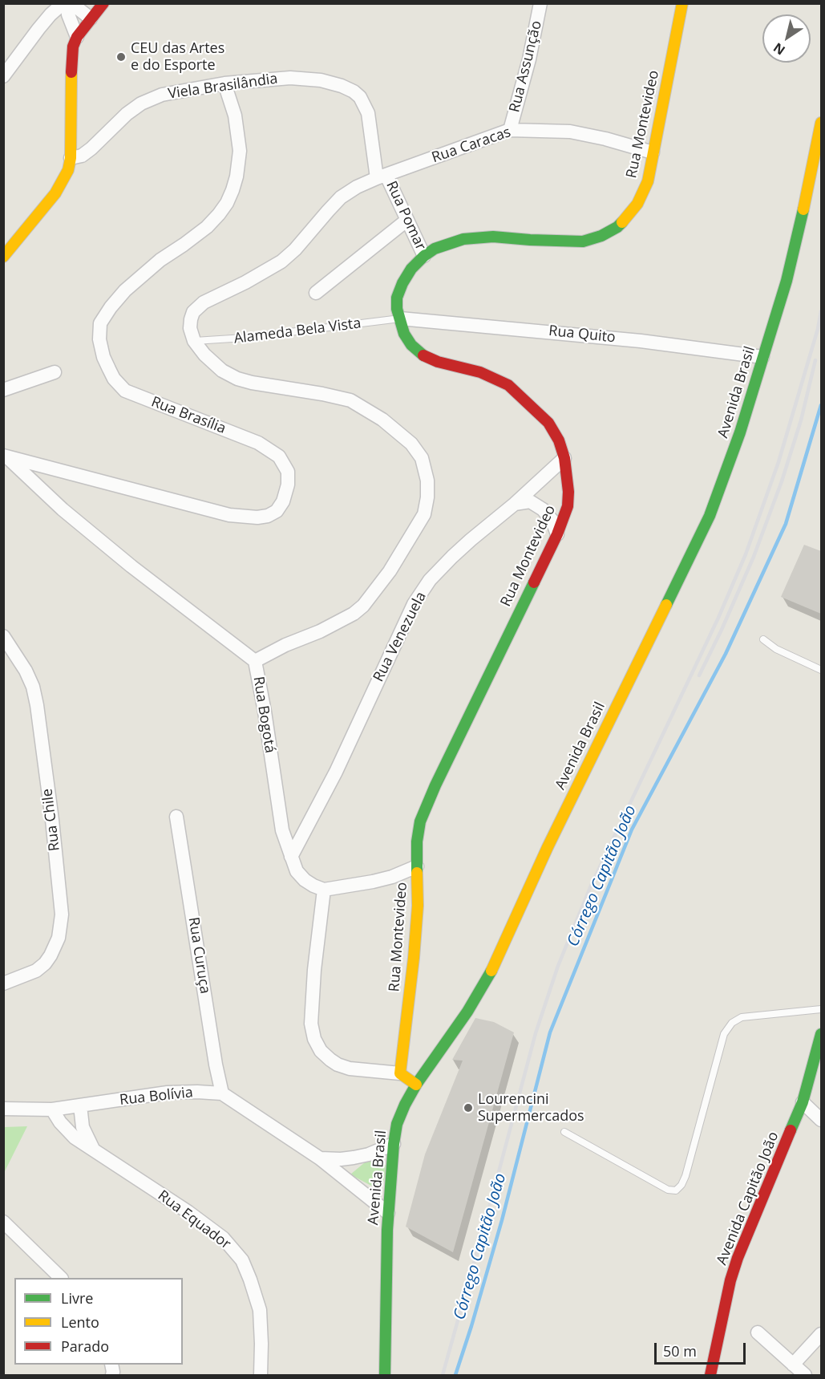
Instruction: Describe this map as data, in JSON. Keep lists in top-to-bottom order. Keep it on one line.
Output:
{"streets":{"main road":["Rua Montevideo","Avenida Brasil","Avenida Capitão João"],"street":["Rua Assunção","Viela Brasilândia","Rua Caracas","Rua Pomar","Rua Quito","Rua Brasília","Rua Venezuela","Rua Bogotá","Rua Chile","Rua Curuça","Rua Bolívia","Rua Equador"],"lane":["Alameda Bela Vista"]},"crossings":[["Rua Assunção","Rua Caracas"],["Viela Brasilândia","Rua Caracas"],["Viela Brasilândia","Rua Pomar"],["Viela Brasilândia","Rua Brasília"],["Rua Montevideo","Rua Caracas"],["Rua Montevideo","Rua Pomar"],["Rua Montevideo","Alameda Bela Vista"],["Rua Montevideo","Rua Quito"],["Rua Montevideo","Rua Venezuela"],["Rua Caracas","Rua Pomar"],["Alameda Bela Vista","Rua Quito"],["Rua Quito","Avenida Brasil"],["Avenida Brasil","Rua Bolívia"],["Rua Brasília","Rua Bogotá"],["Rua Venezuela","Rua Bogotá"],["Rua Curuça","Rua Bolívia"],["Rua Bolívia","Rua Equador"]],"water":["Córrego Capitão João"],"places":["CEU das Artes e do Esporte","Lourencini Supermercados"],"legend":["Livre","Lento","Parado"],"scale_bar":"50 m","north":"bottom left"}
